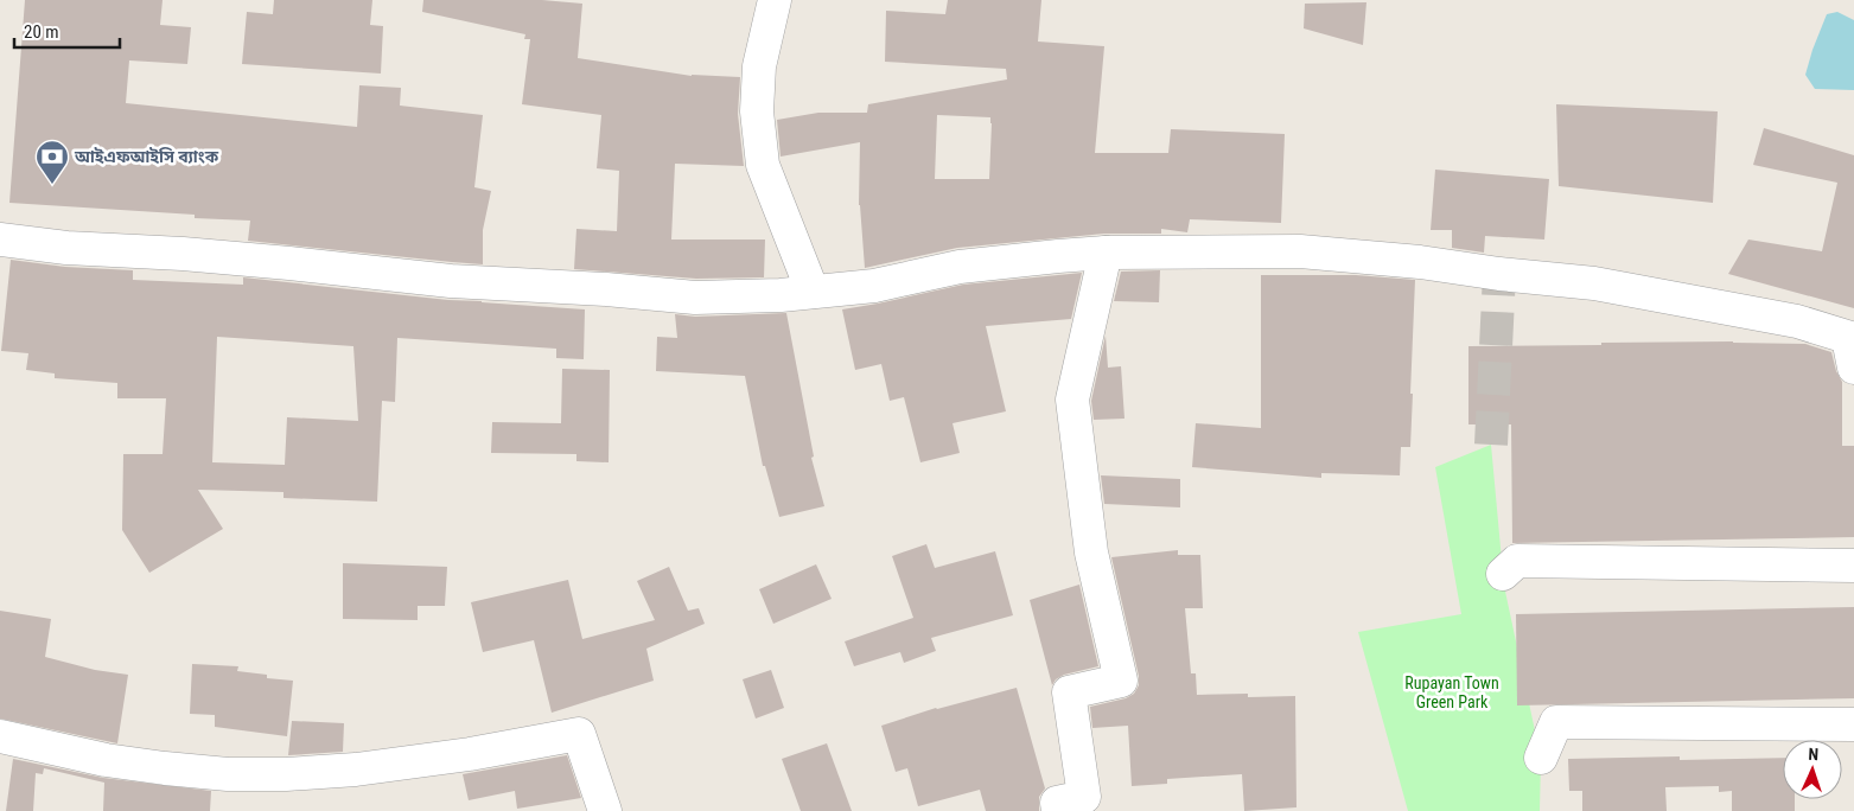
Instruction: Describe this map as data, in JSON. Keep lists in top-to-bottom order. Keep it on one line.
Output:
{"parks":["Rupayan Town Green Park"],"places":{"bank":["আইএফআইসি ব্যাংক"]},"scale_bar":"20 m","north":"top"}
